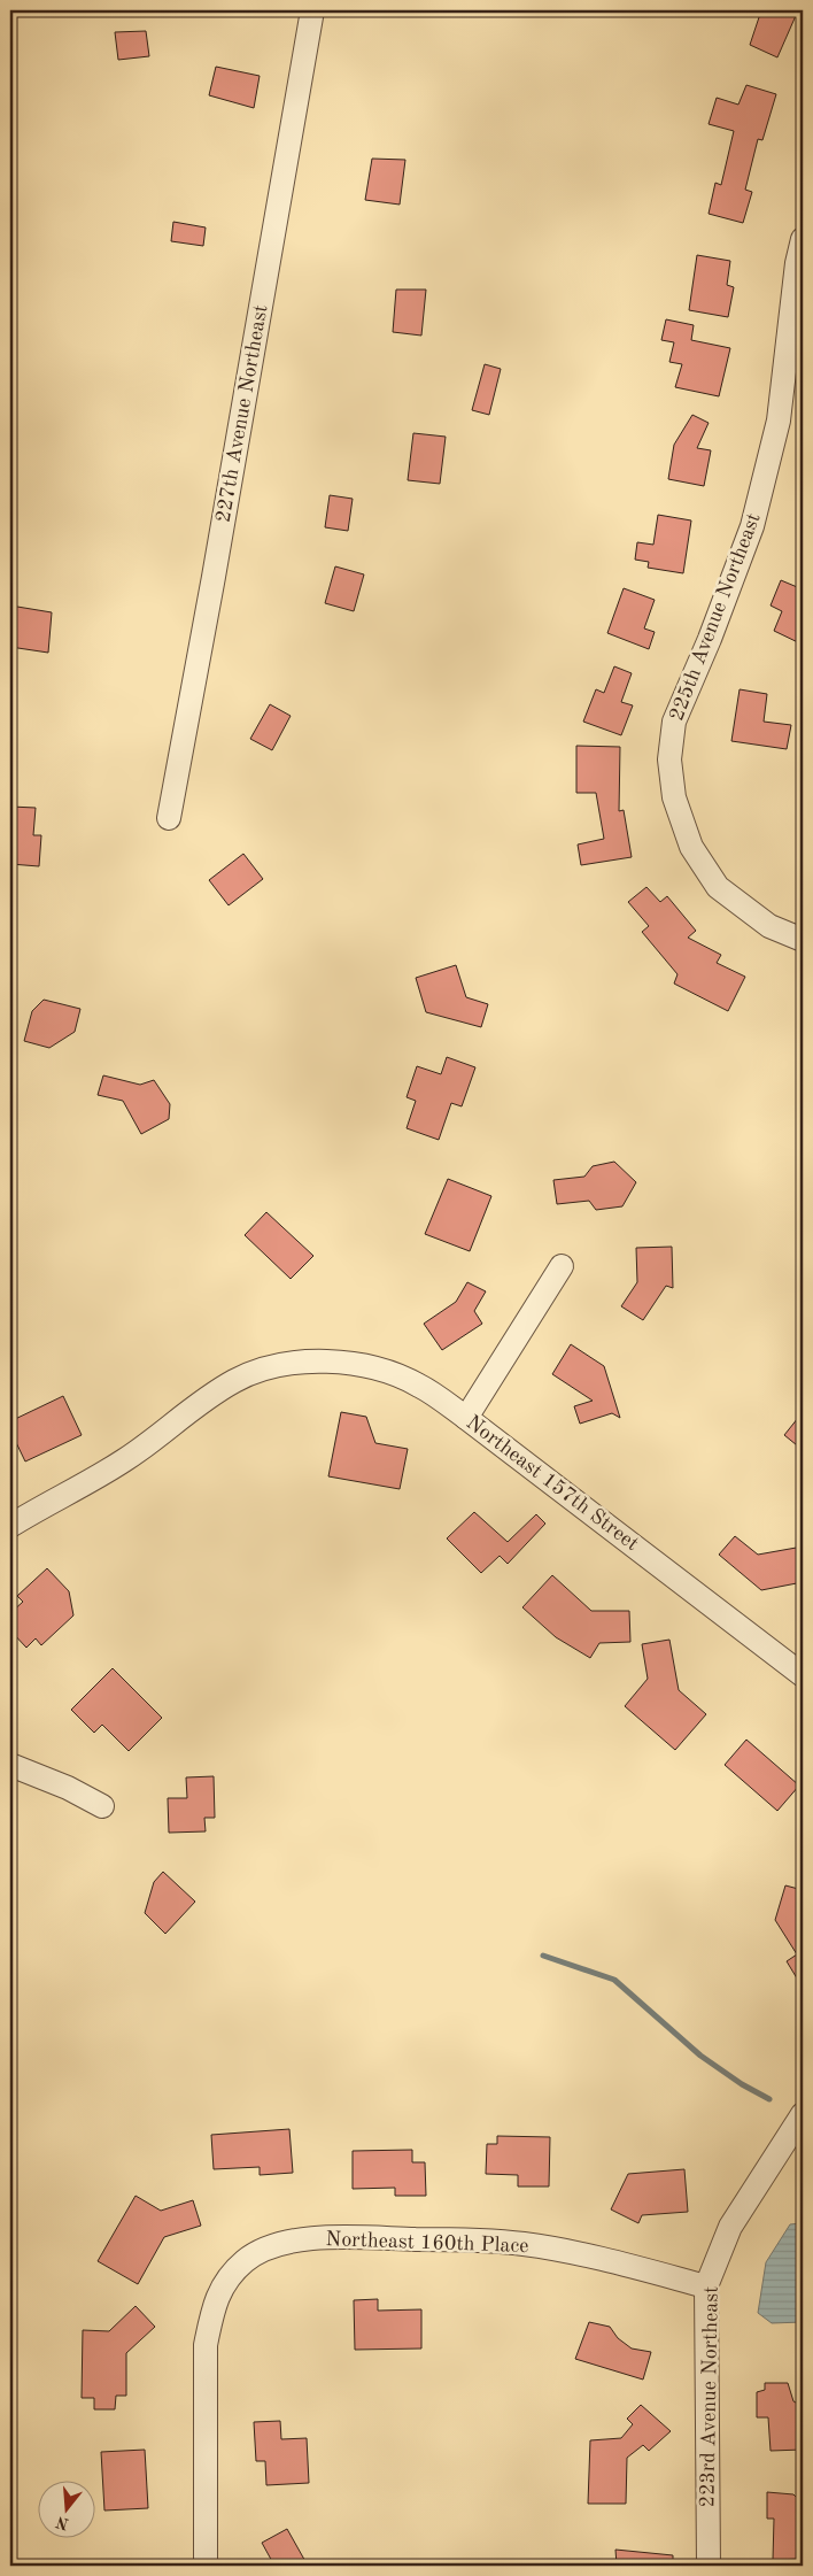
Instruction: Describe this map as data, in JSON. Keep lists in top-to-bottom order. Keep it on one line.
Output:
{"streets":{"street":["227th Avenue Northeast","225th Avenue Northeast","Northeast 157th Street","Northeast 160th Place","223rd Avenue Northeast"]},"crossings":[["Northeast 160th Place","223rd Avenue Northeast"]],"north":"bottom"}
